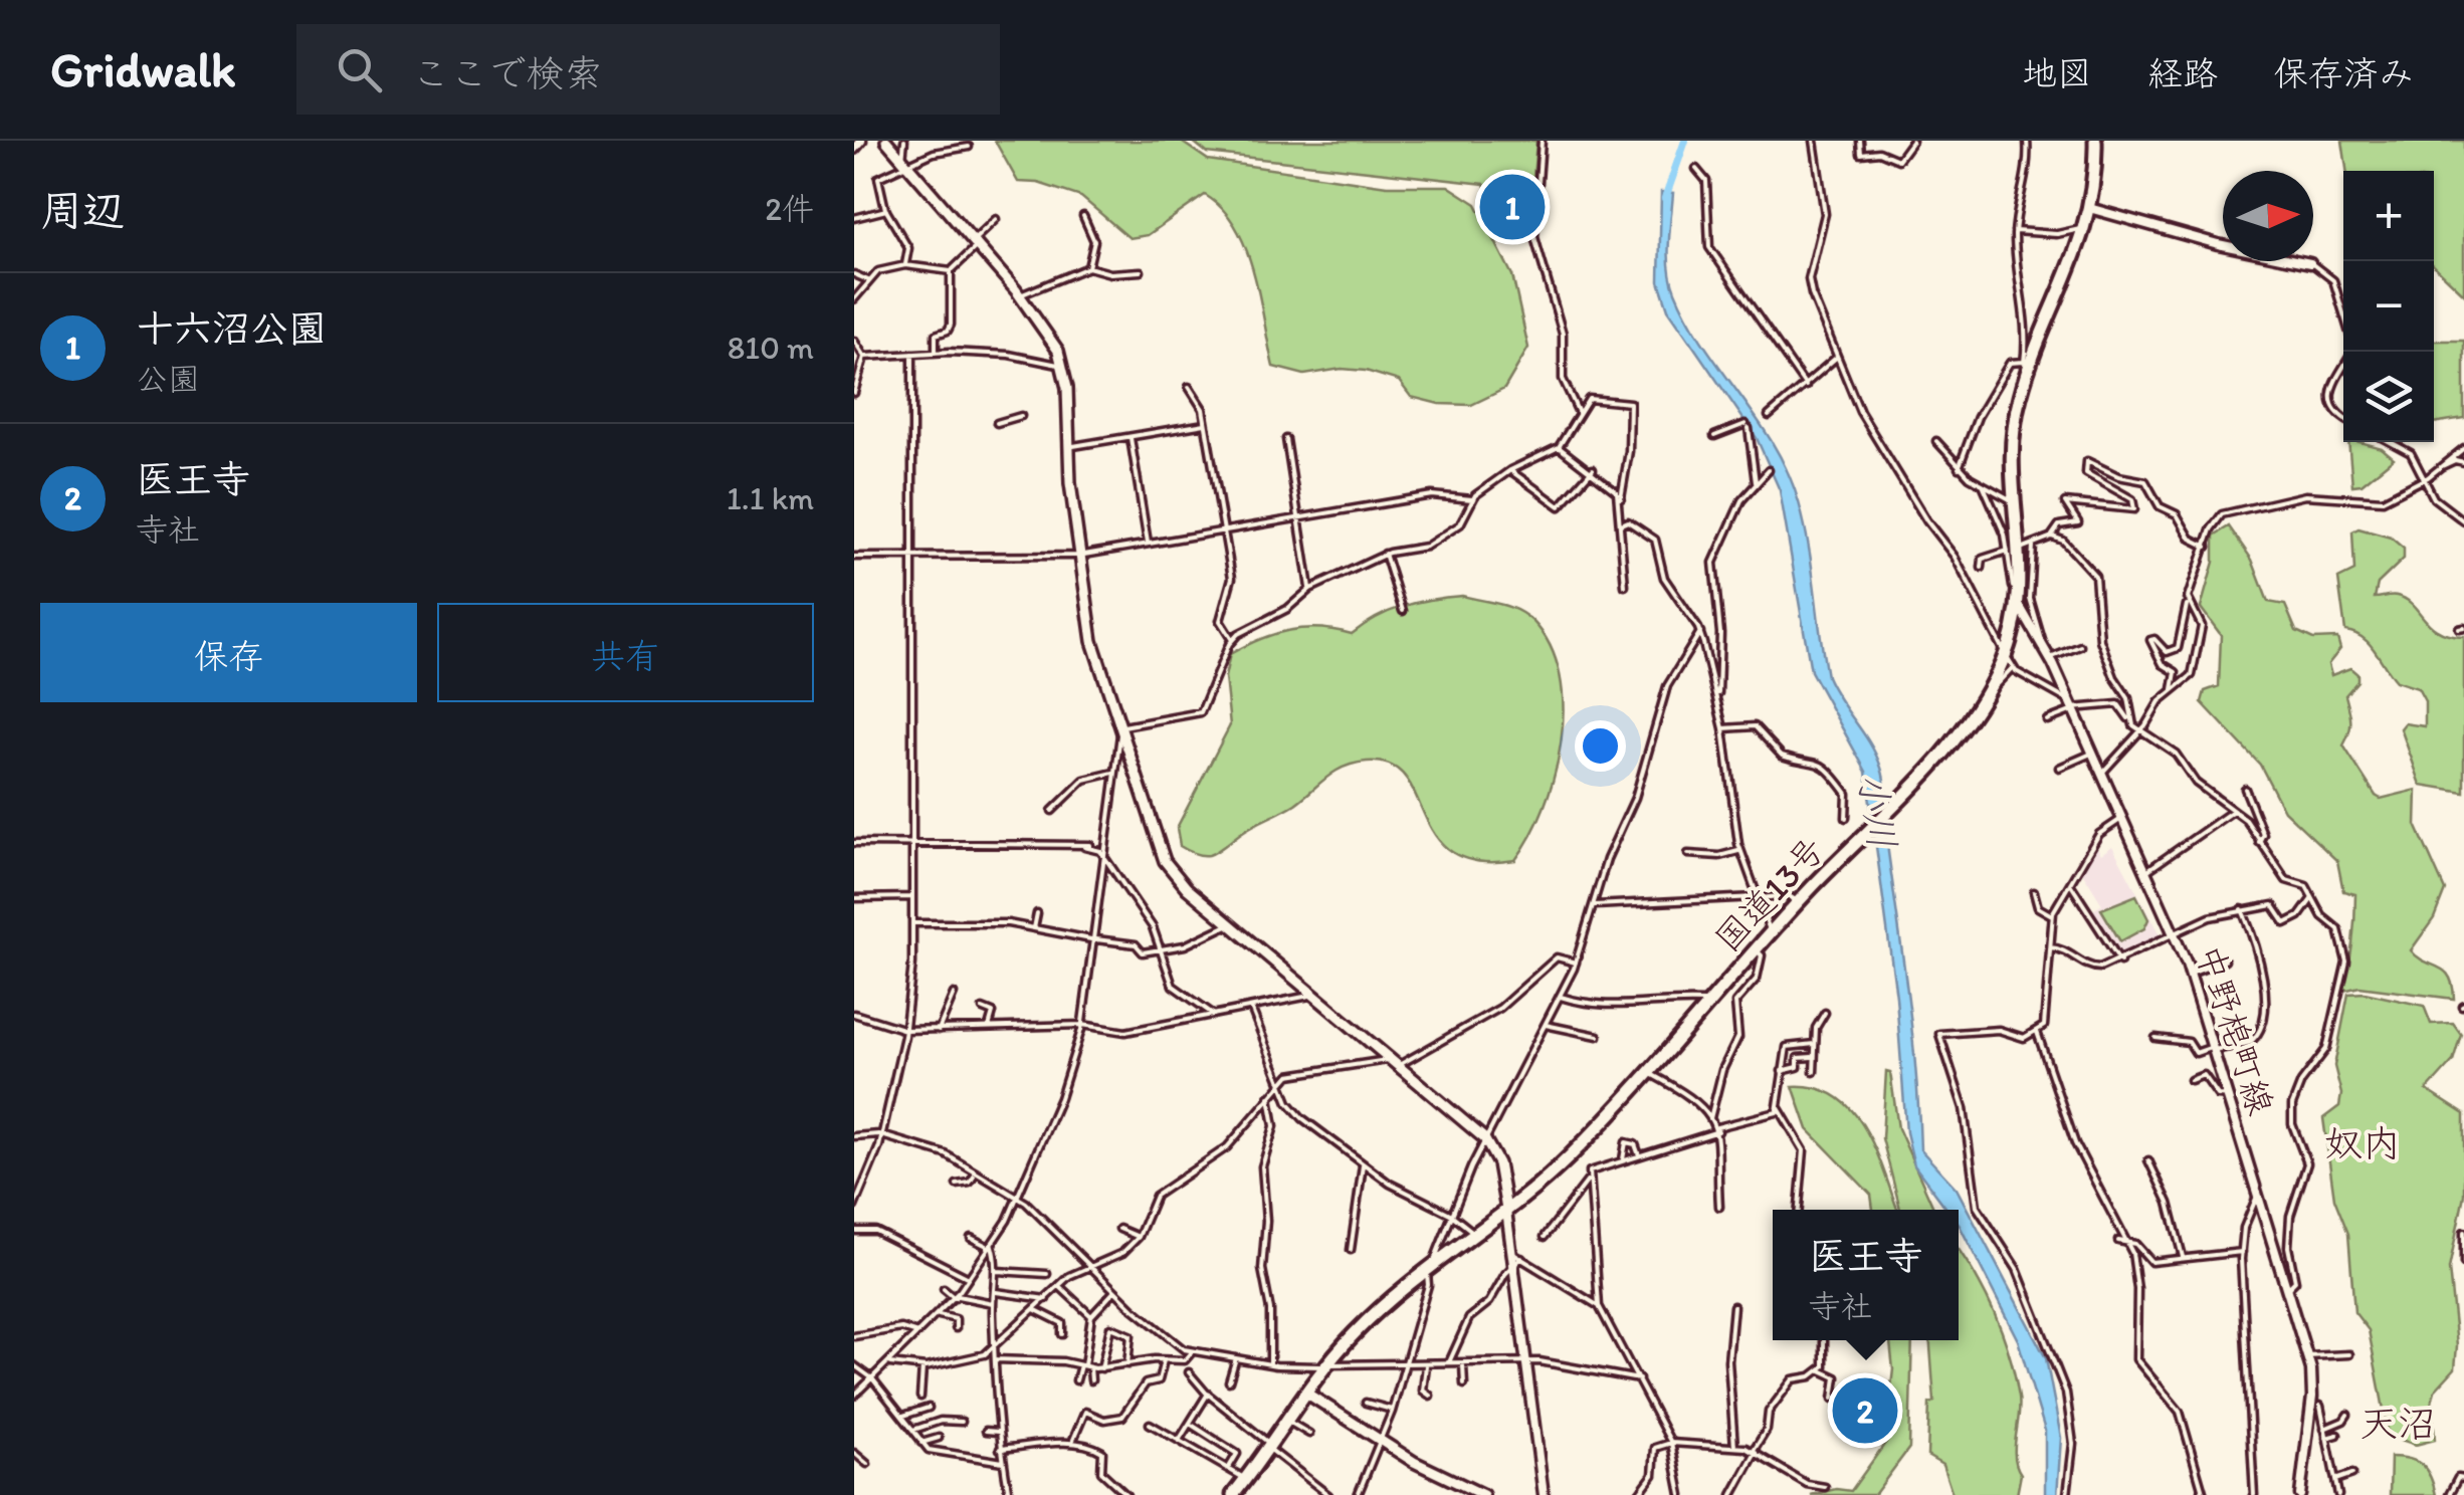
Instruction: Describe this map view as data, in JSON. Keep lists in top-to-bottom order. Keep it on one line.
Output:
{"streets":{"highway":["国道13号"],"main road":["中野梍町線"]},"crossings":[["国道13号","中野梍町線"]],"districts":["奴内","天沼"],"water":["小川"],"north":"right","page":{"header":"Gridwalk","search":"ここで検索","nav":["地図","経路","保存済み"],"heading":["周辺","2件"],"pins":["1","2"],"map_buttons":["+","−"],"list":[{"mark":"1","name":"十六沼公園","note":"公園","value":"810 m"},{"mark":"2","name":"医王寺","note":"寺社","value":"1.1 km"}],"buttons":["保存","共有"],"popup":["医王寺","寺社"]}}
